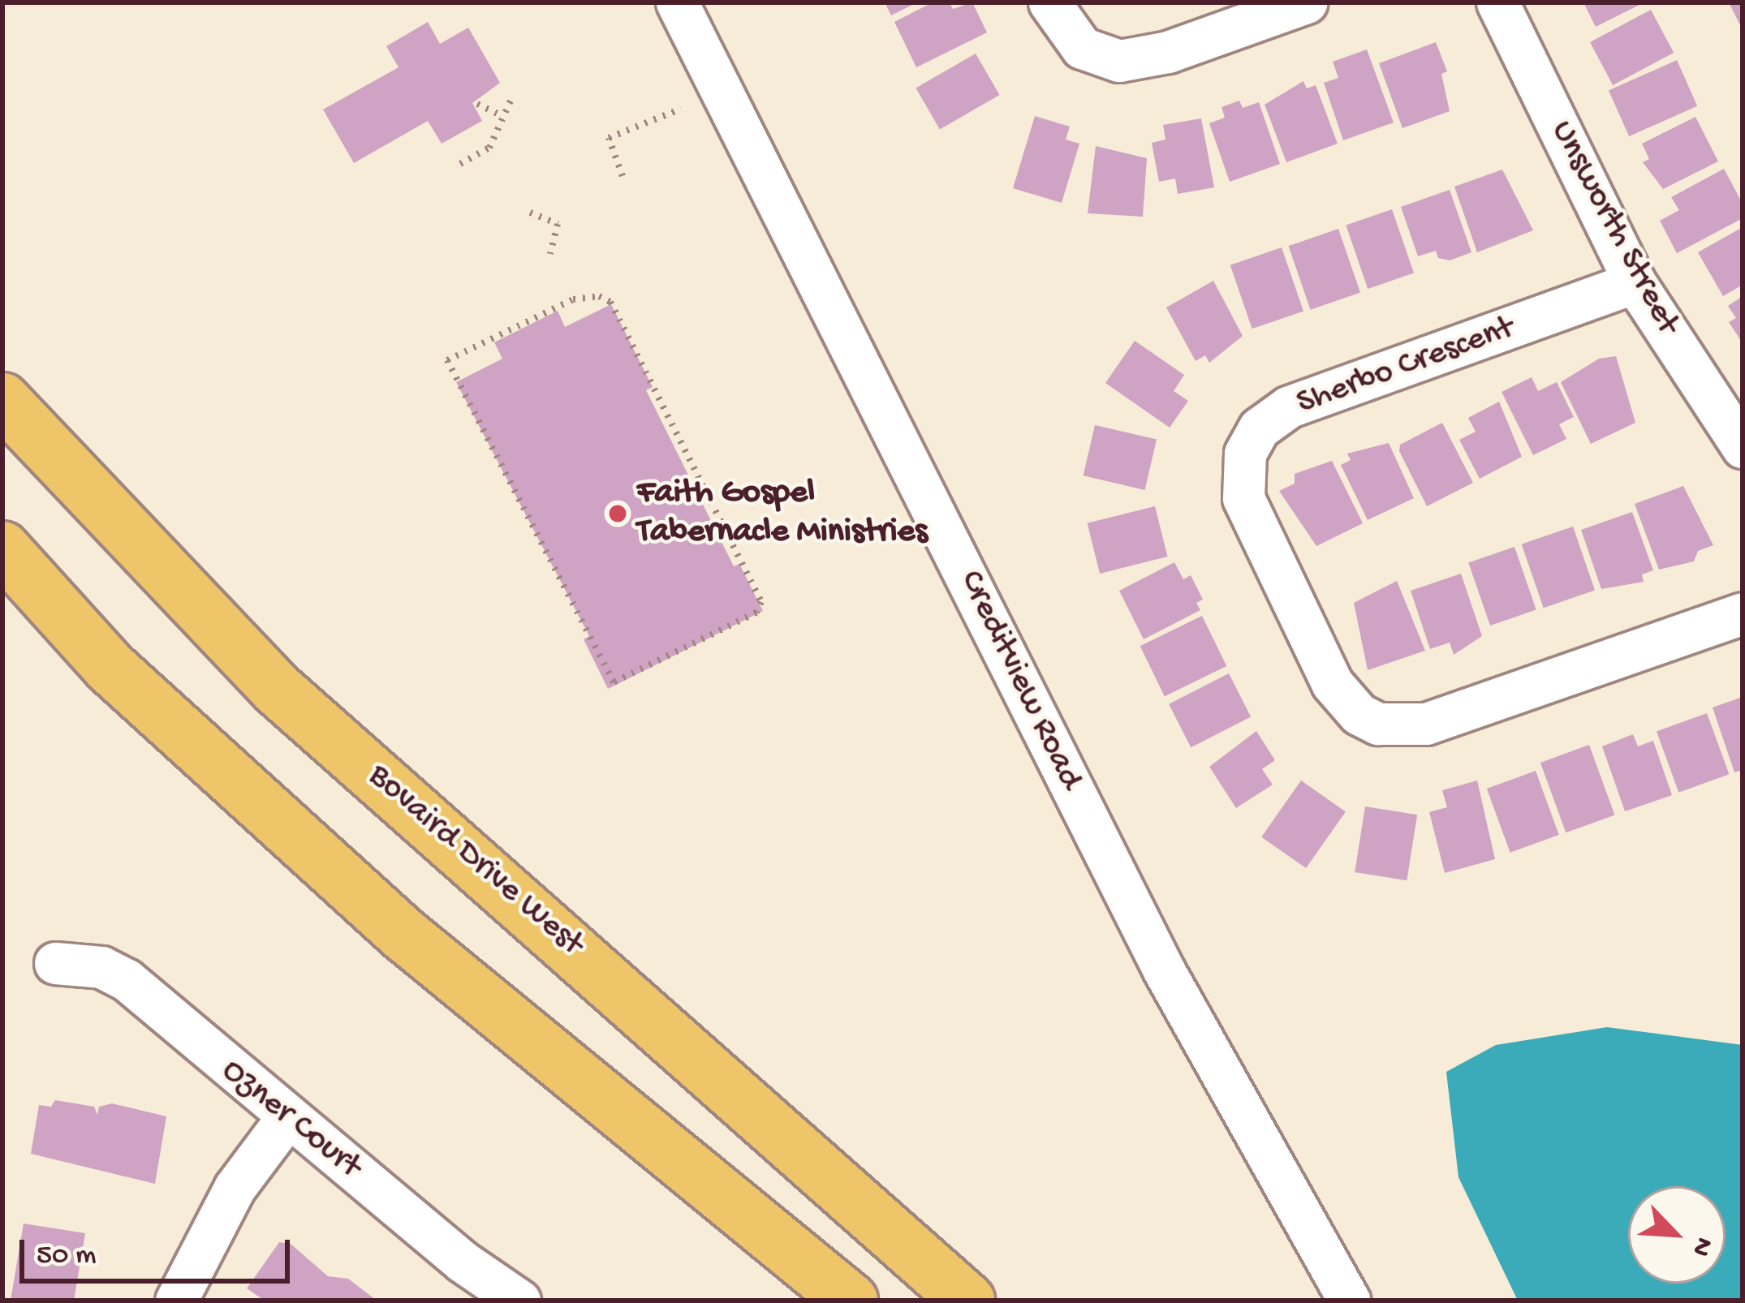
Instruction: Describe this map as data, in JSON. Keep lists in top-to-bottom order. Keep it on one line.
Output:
{"streets":{"main road":["Bovaird Drive West"],"street":["Unsworth Street","Sherbo Crescent","Creditview Road","Ozner Court"]},"crossings":[["Unsworth Street","Sherbo Crescent"]],"places":["Faith Gospel Tabernacle Ministries"],"scale_bar":"50 m","north":"bottom right"}
